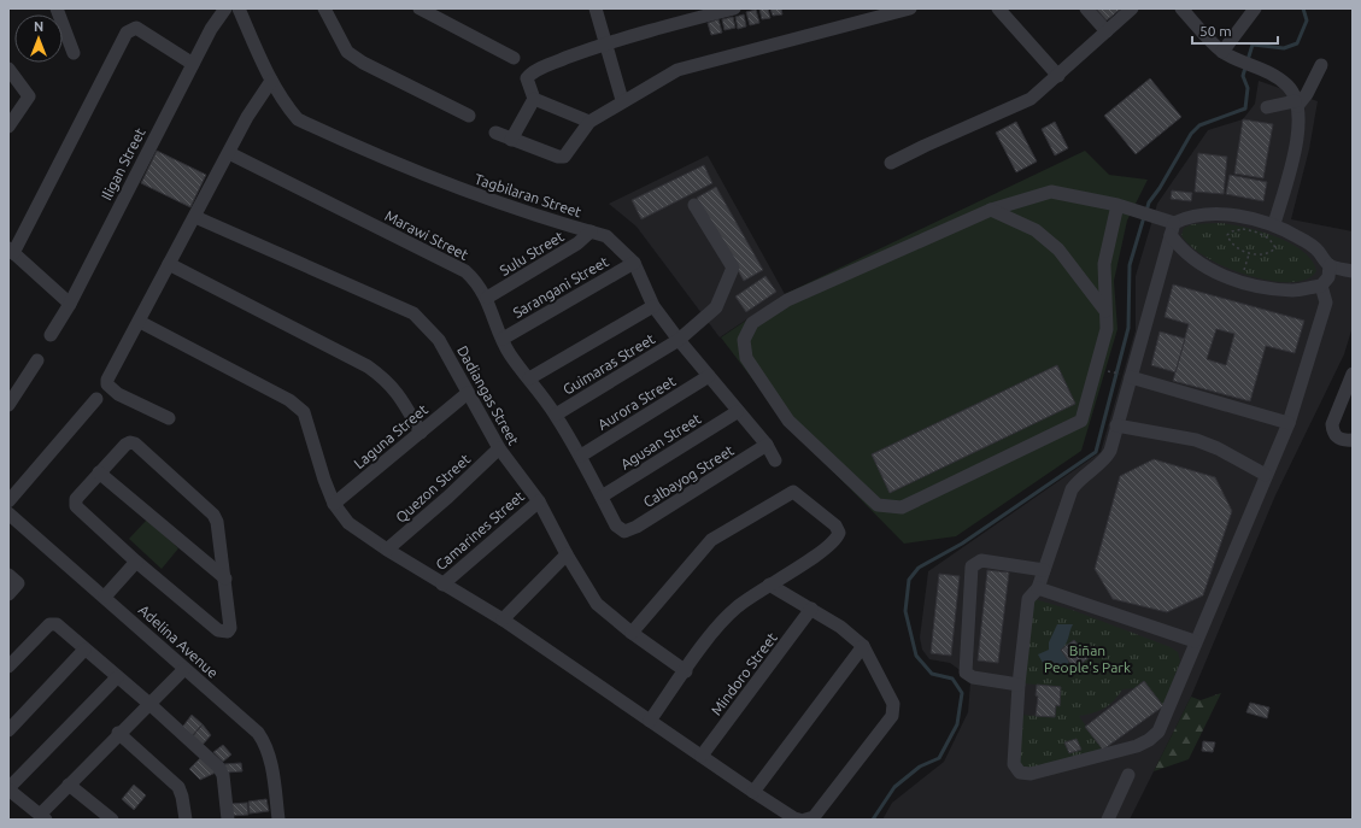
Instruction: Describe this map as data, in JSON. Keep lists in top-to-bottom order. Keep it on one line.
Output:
{"streets":{"street":["Iligan Street","Tagbilaran Street","Marawi Street","Sulu Street","Sarangani Street","Guimaras Street","Dadiangas Street","Aurora Street","Laguna Street","Agusan Street","Calbayog Street","Quezon Street","Camarines Street","Adelina Avenue","Mindoro Street"]},"crossings":[["Tagbilaran Street","Sulu Street"],["Tagbilaran Street","Sarangani Street"],["Tagbilaran Street","Guimaras Street"],["Tagbilaran Street","Aurora Street"],["Tagbilaran Street","Agusan Street"],["Tagbilaran Street","Calbayog Street"],["Marawi Street","Sulu Street"],["Marawi Street","Sarangani Street"],["Marawi Street","Guimaras Street"],["Marawi Street","Aurora Street"],["Marawi Street","Agusan Street"],["Marawi Street","Calbayog Street"],["Dadiangas Street","Laguna Street"],["Dadiangas Street","Quezon Street"],["Dadiangas Street","Camarines Street"]],"parks":["Biñan People's Park"],"scale_bar":"50 m","north":"top"}
